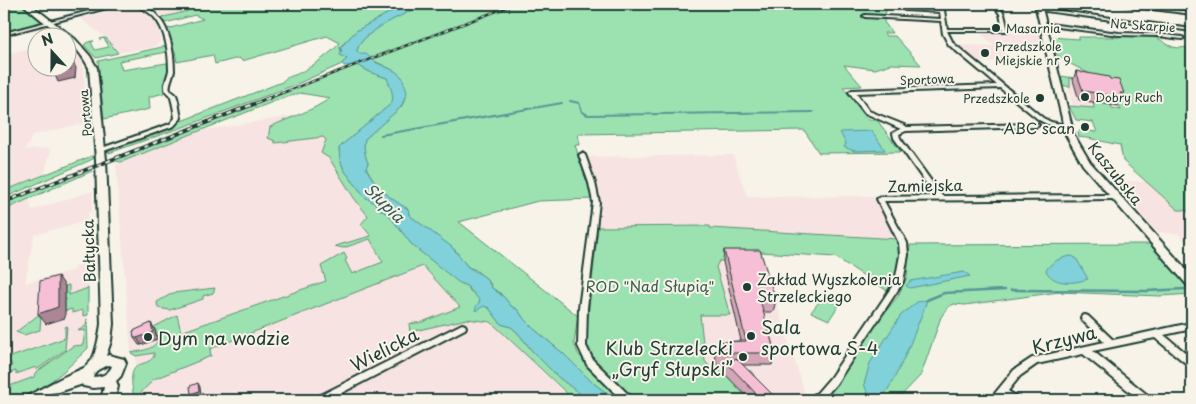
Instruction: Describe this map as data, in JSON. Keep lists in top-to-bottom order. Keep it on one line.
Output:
{"streets":{"main road":["Portowa","Kaszubska","Bałtycka"],"street":["Na Skarpie","Sportowa","Zamiejska","Krzywa","Wielicka"]},"crossings":[["Na Skarpie","Kaszubska"],["Sportowa","Kaszubska"],["Portowa","Bałtycka"],["Kaszubska","Zamiejska"]],"water":["Słupia"],"parks":["ROD \"Nad Słupią\""],"places":["Masarnia","Przedszkole Miejskie nr 9","Dobry Ruch","Przedszkole","ABC scan","Zakład Wyszkolenia Strzeleckiego","Sala sportowa S-4","Dym na wodzie","Klub Strzelecki „Gryf Słupski”"],"north":"top"}
